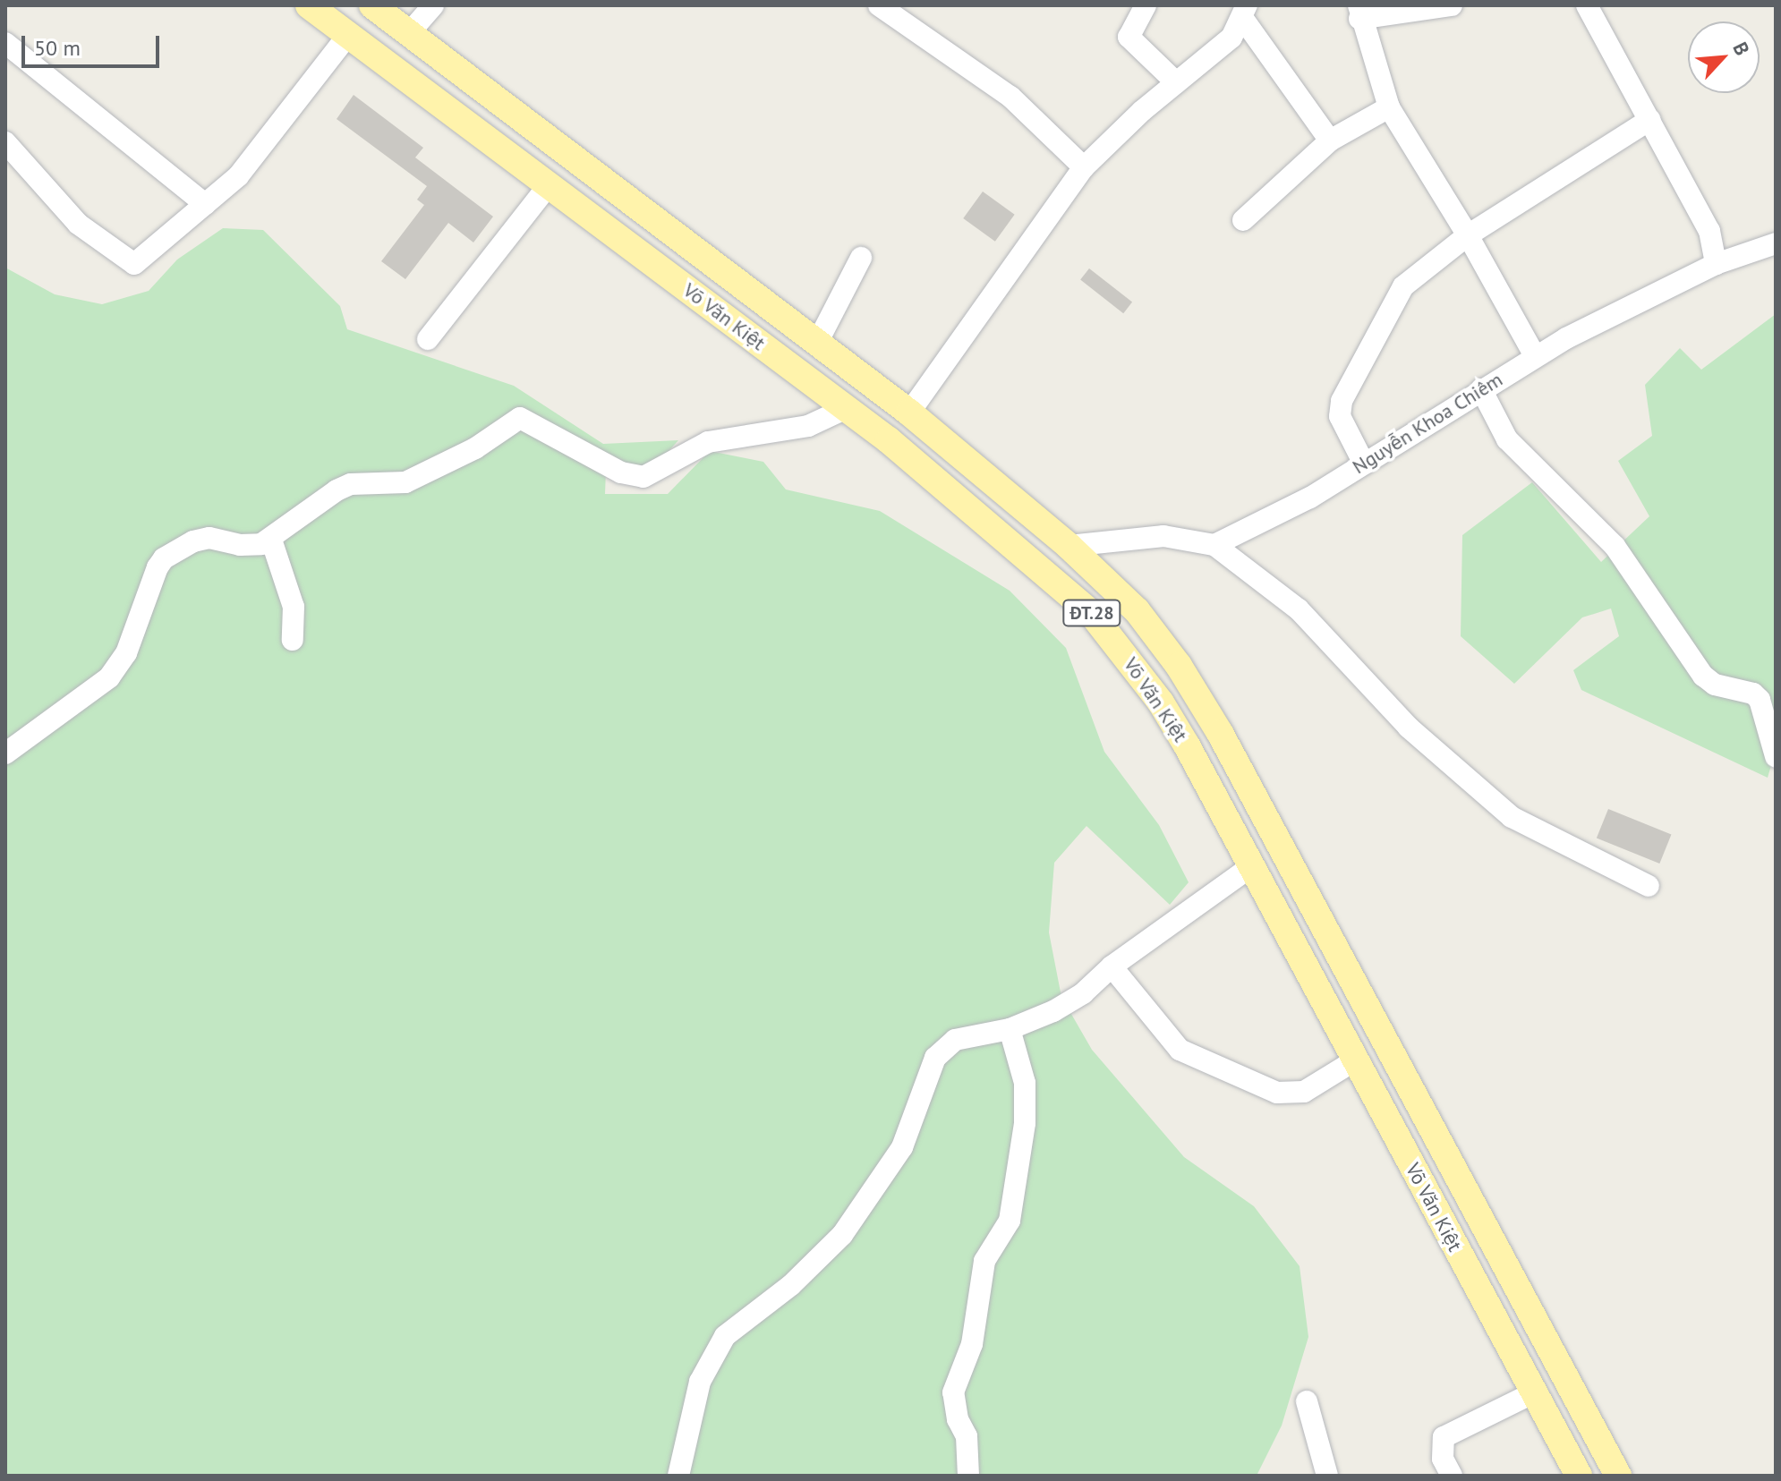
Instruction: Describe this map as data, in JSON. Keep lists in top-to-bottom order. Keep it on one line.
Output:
{"streets":{"main road":["Võ Văn Kiệt","ĐT.28"],"street":["Nguyễn Khoa Chiêm"]},"scale_bar":"50 m","north":"top right"}
